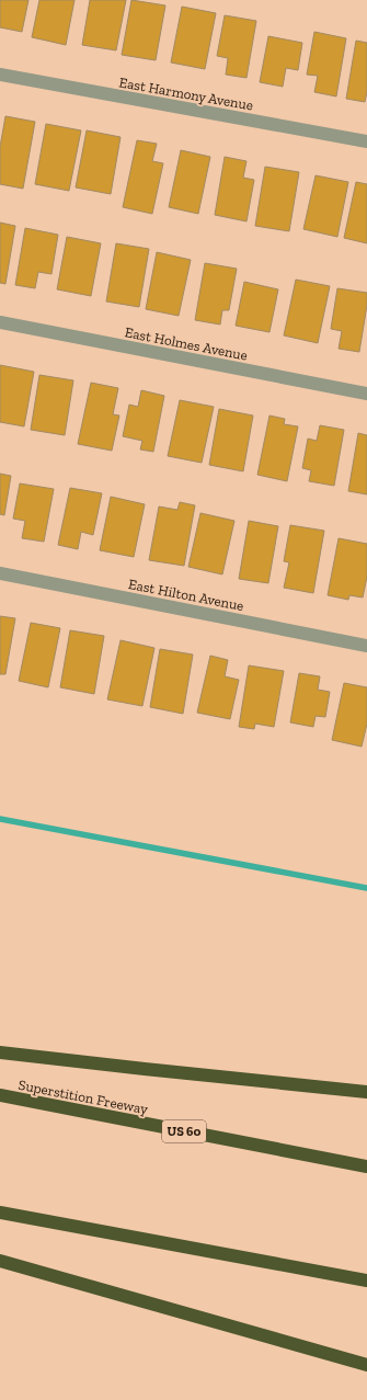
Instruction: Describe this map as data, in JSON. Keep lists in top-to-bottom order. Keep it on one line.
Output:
{"streets":{"highway":["Superstition Freeway","US 60"],"street":["East Harmony Avenue","East Holmes Avenue","East Hilton Avenue"]}}
